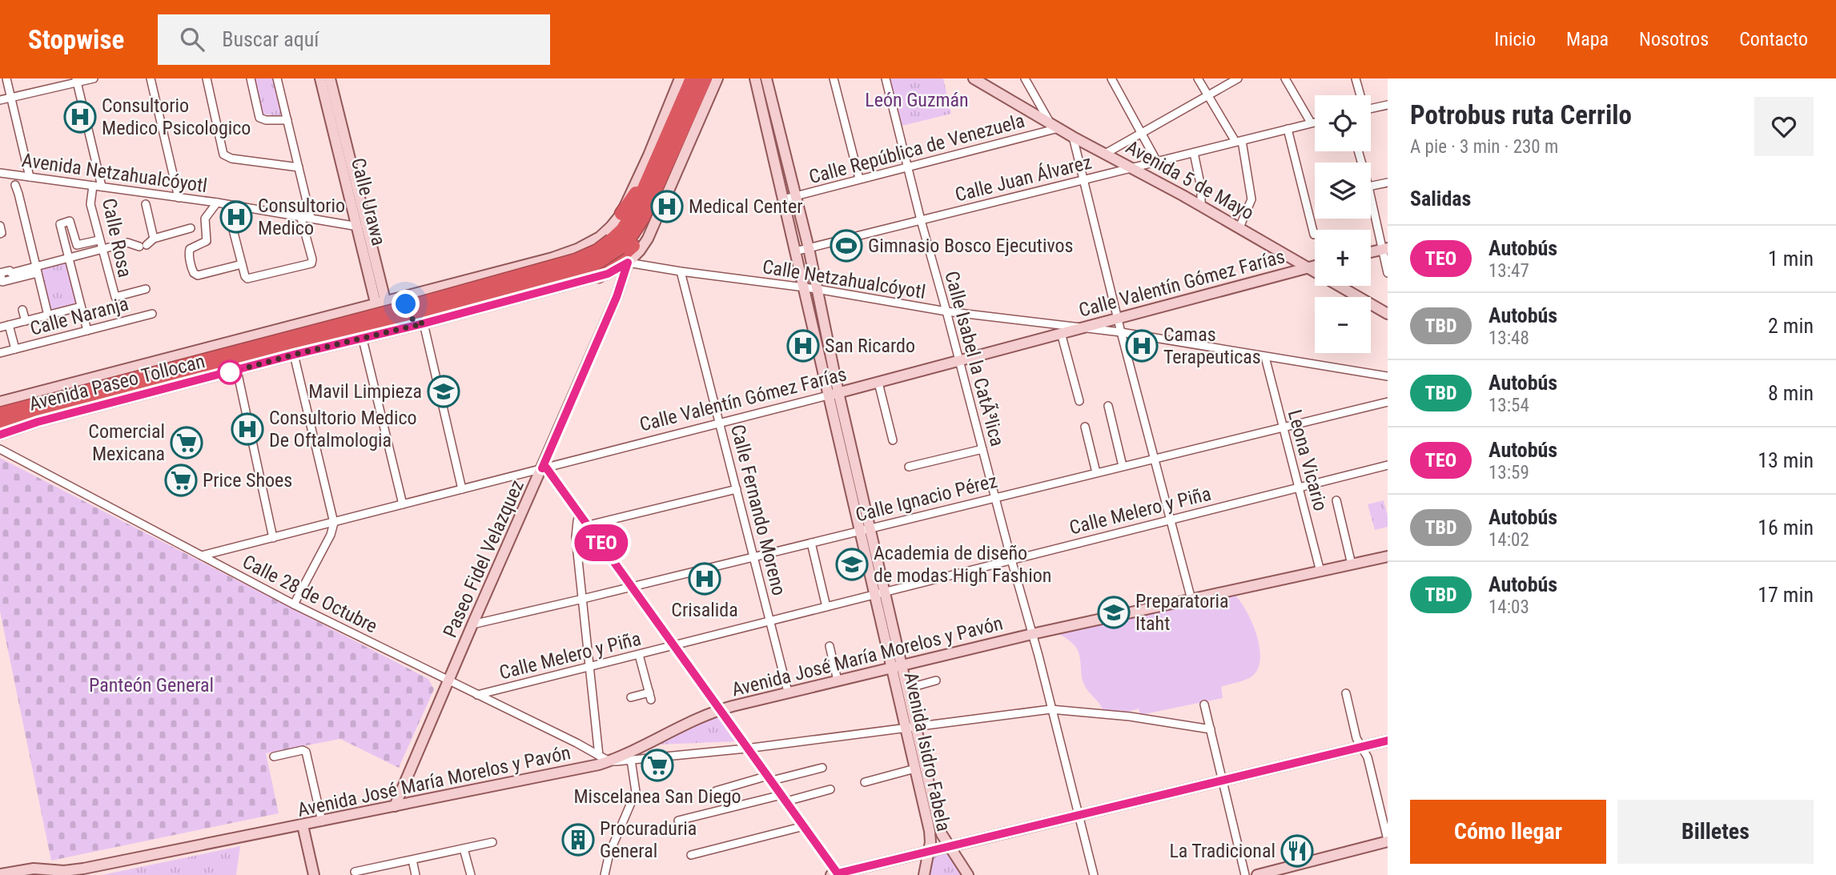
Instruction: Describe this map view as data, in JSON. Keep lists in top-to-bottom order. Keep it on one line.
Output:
{"streets":{"highway":["Avenida Paseo Tollocan"],"main road":["Avenida 5 de Mayo","Calle Urawa","Calle Valentín Gómez Farías","Paseo Fidel Velazquez","Avenida José María Morelos y Pavón","Avenida Isidro Fabela"],"street":["Calle República de Venezuela","Avenida Netzahualcóyotl","Calle Juan Álvarez","Calle Rosa","Calle Netzahualcóyotl","Calle Naranja","Calle Isabel la CatÃ³lica","Leona Vicario","Calle Ignacio Pérez","Calle Fernando Moreno","Calle Melero y Piña","Calle 28 de Octubre"]},"crossings":[["Calle República de Venezuela","Avenida 5 de Mayo"],["Calle República de Venezuela","Calle Isabel la CatÃ³lica"],["Calle República de Venezuela","Avenida Isidro Fabela"],["Avenida Netzahualcóyotl","Calle Urawa"],["Avenida Netzahualcóyotl","Calle Rosa"],["Calle Juan Álvarez","Avenida 5 de Mayo"],["Calle Juan Álvarez","Calle Isabel la CatÃ³lica"],["Calle Juan Álvarez","Avenida Isidro Fabela"],["Avenida 5 de Mayo","Calle Valentín Gómez Farías"],["Calle Urawa","Avenida Paseo Tollocan"],["Calle Netzahualcóyotl","Calle Valentín Gómez Farías"],["Calle Netzahualcóyotl","Calle Isabel la CatÃ³lica"],["Calle Netzahualcóyotl","Avenida Paseo Tollocan"],["Calle Netzahualcóyotl","Leona Vicario"],["Calle Netzahualcóyotl","Calle Fernando Moreno"],["Calle Netzahualcóyotl","Paseo Fidel Velazquez"],["Calle Netzahualcóyotl","Avenida Isidro Fabela"],["Calle Valentín Gómez Farías","Calle Isabel la CatÃ³lica"],["Calle Valentín Gómez Farías","Calle Fernando Moreno"],["Calle Valentín Gómez Farías","Paseo Fidel Velazquez"],["Calle Valentín Gómez Farías","Calle 28 de Octubre"],["Calle Valentín Gómez Farías","Avenida Isidro Fabela"],["Calle Isabel la CatÃ³lica","Calle Ignacio Pérez"],["Calle Isabel la CatÃ³lica","Calle Melero y Piña"],["Calle Isabel la CatÃ³lica","Avenida José María Morelos y Pavón"],["Avenida Paseo Tollocan","Paseo Fidel Velazquez"],["Leona Vicario","Calle Ignacio Pérez"],["Leona Vicario","Calle Melero y Piña"],["Leona Vicario","Avenida José María Morelos y Pavón"],["Calle Ignacio Pérez","Calle Fernando Moreno"],["Calle Ignacio Pérez","Paseo Fidel Velazquez"],["Calle Ignacio Pérez","Avenida Isidro Fabela"],["Calle Fernando Moreno","Calle Melero y Piña"],["Calle Fernando Moreno","Avenida José María Morelos y Pavón"],["Calle Melero y Piña","Calle 28 de Octubre"],["Calle Melero y Piña","Avenida Isidro Fabela"],["Paseo Fidel Velazquez","Calle 28 de Octubre"],["Paseo Fidel Velazquez","Avenida José María Morelos y Pavón"],["Calle 28 de Octubre","Avenida José María Morelos y Pavón"],["Avenida José María Morelos y Pavón","Avenida Isidro Fabela"]],"parks":["León Guzmán","Panteón General"],"places":{"hospital":["Consultorio Medico Psicologico","Medical Center","Consultorio Medico","San Ricardo","Camas Terapeuticas","Consultorio Medico De Oftalmologia","Crisalida"],"sports":["Gimnasio Bosco Ejecutivos"],"school or university":["Mavil Limpieza","Academia de diseño de modas High Fashion","Preparatoria Itaht"],"supermarket":["Comercial Mexicana","Price Shoes","Miscelanea San Diego"],"building":["Procuraduria General"],"restaurant":["La Tradicional"]},"lines":["bus line TEO"],"page":{"header":"Stopwise","search":"Buscar aquí","nav":["Inicio","Mapa","Nosotros","Contacto"],"on_map":"TEO","heading":[["Potrobus ruta Cerrilo","A pie · 3 min · 230 m"],"Salidas"],"map_buttons":["+","−"],"list":[{"mark":"TEO","name":"Autobús","note":"13:47","value":"1 min"},{"mark":"TBD","name":"Autobús","note":"13:48","value":"2 min"},{"mark":"TBD","name":"Autobús","note":"13:54","value":"8 min"},{"mark":"TEO","name":"Autobús","note":"13:59","value":"13 min"},{"mark":"TBD","name":"Autobús","note":"14:02","value":"16 min"},{"mark":"TBD","name":"Autobús","note":"14:03","value":"17 min"}],"buttons":["Cómo llegar","Billetes"]}}
